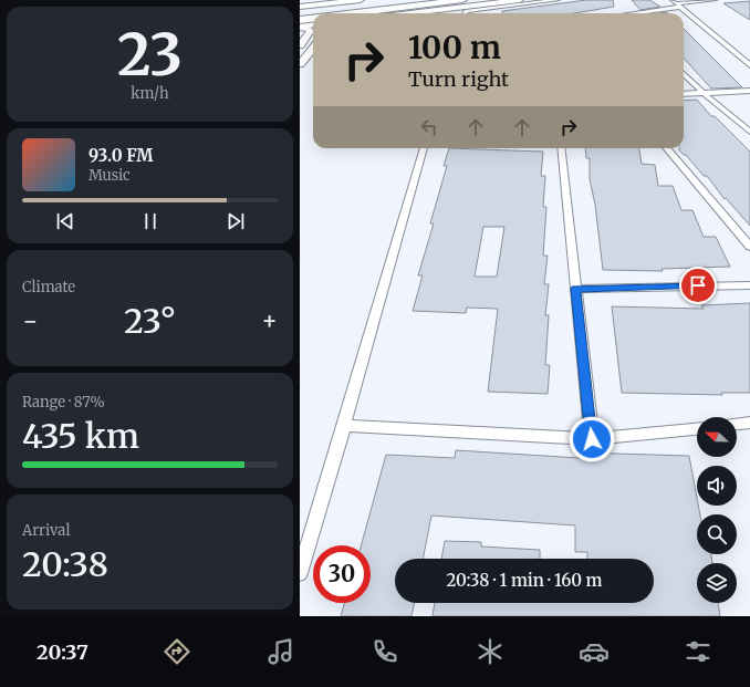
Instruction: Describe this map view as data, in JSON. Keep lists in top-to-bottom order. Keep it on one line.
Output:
{"north":"left","page":{"tile":[["23","km/h"],"Climate",["Range · 87%","435 km"],["Arrival","20:38"]],"turn":["100 m","Turn right"],"song":["93.0 FM","Music"],"heat":["−","23°","+"],"limit":"30","trip":"20:38 · 1 min · 160 m","tabs":"20:37"}}
